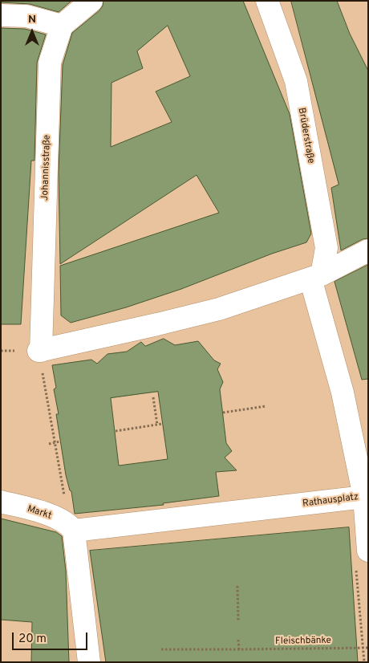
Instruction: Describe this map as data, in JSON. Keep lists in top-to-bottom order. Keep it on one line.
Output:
{"streets":{"street":["Brüderstraße","Johannisstraße","Rathausplatz","Markt"],"path":["Fleischbänke"]},"crossings":[["Brüderstraße","Rathausplatz"],["Rathausplatz","Markt"]],"scale_bar":"20 m","north":"top"}
